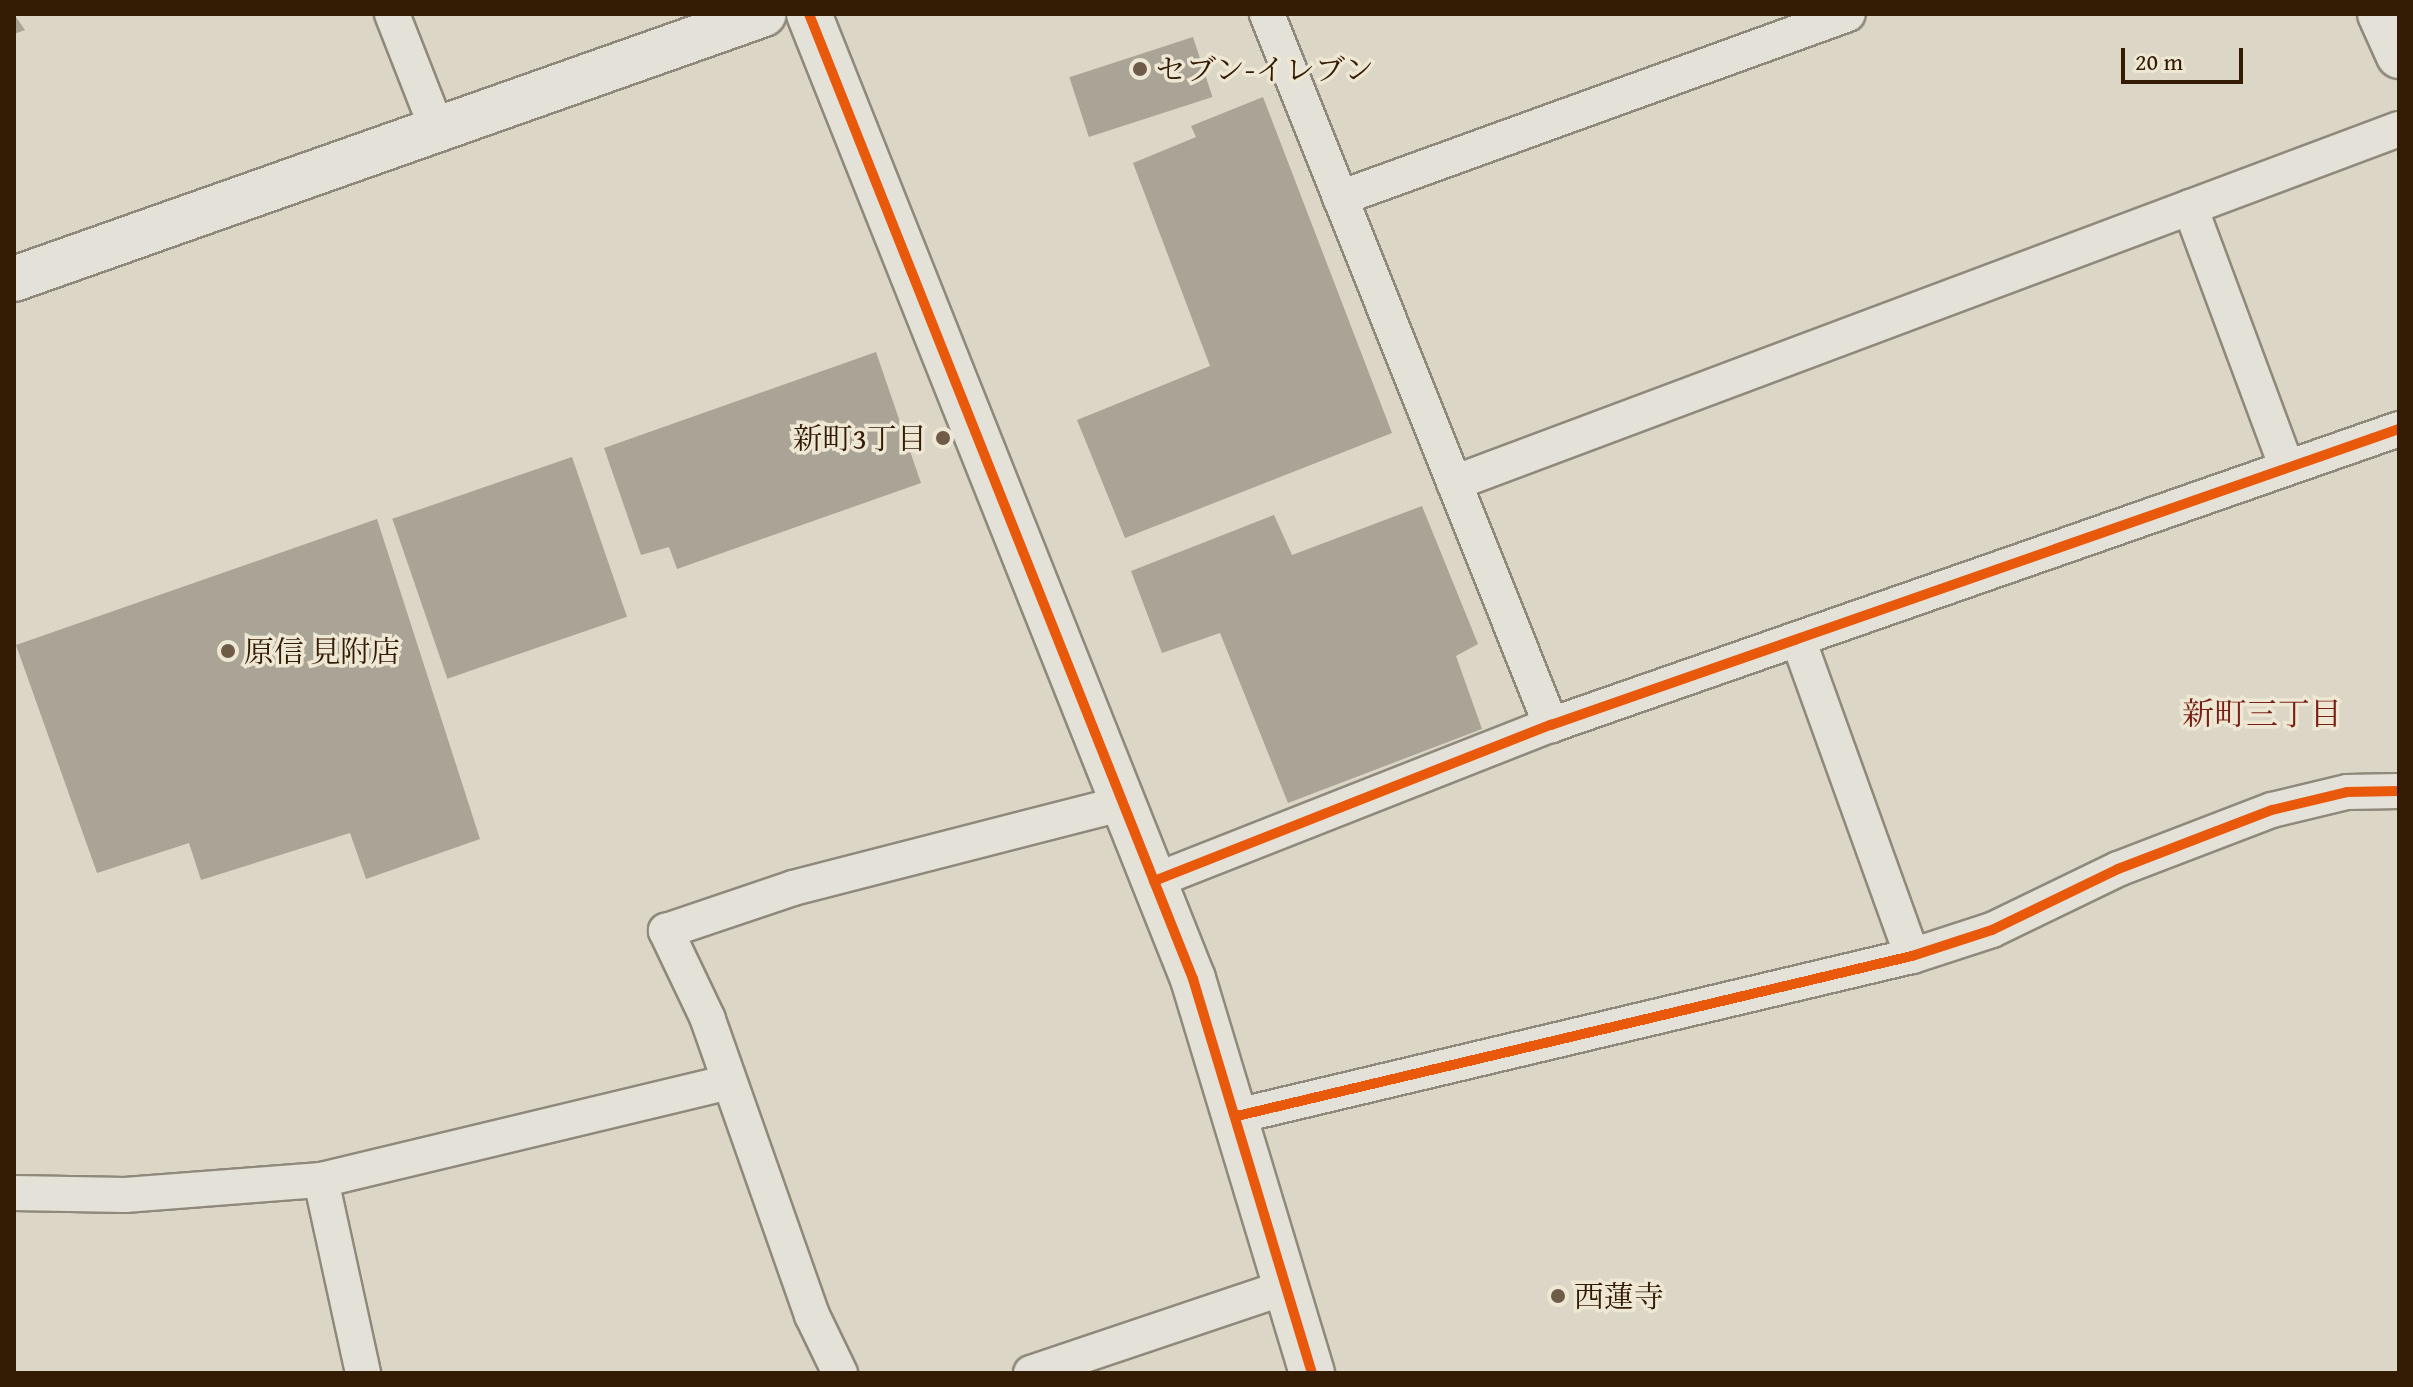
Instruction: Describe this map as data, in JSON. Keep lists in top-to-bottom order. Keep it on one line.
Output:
{"districts":["新町三丁目"],"places":["セブン-イレブン","新町3丁目","原信 見附店","西蓮寺"],"scale_bar":"20 m"}
